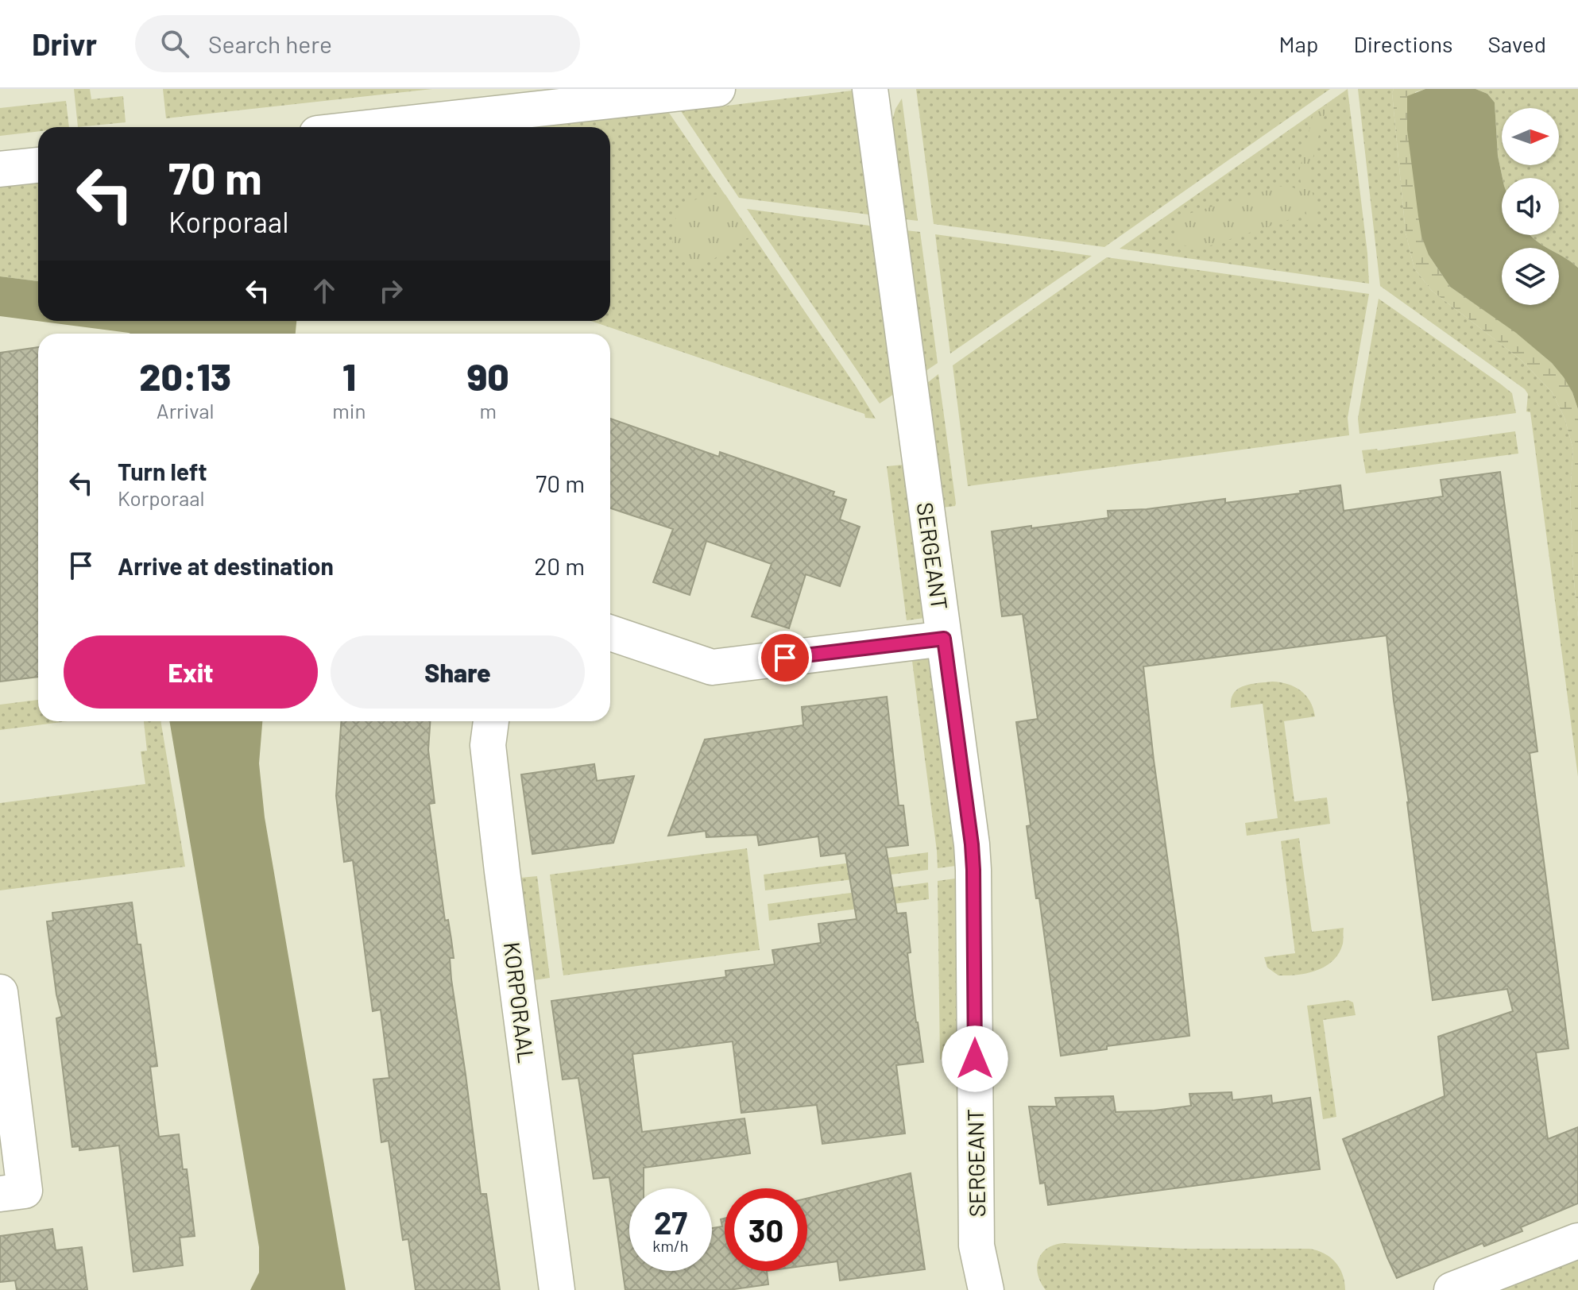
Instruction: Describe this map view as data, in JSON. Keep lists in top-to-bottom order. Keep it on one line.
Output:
{"streets":{"street":["SERGEANT","KORPORAAL"]},"north":"right","page":{"header":"Drivr","search":"Search here","nav":["Map","Directions","Saved"],"turn":["70 m","Korporaal"],"eta":["20:13","Arrival","1","min","90","m"],"list":[{"name":"Turn left","note":"Korporaal","value":"70 m"},{"name":"Arrive at destination","value":"20 m"}],"buttons":["Exit","Share"],"speed":"27 km/h","limit":"30"}}
